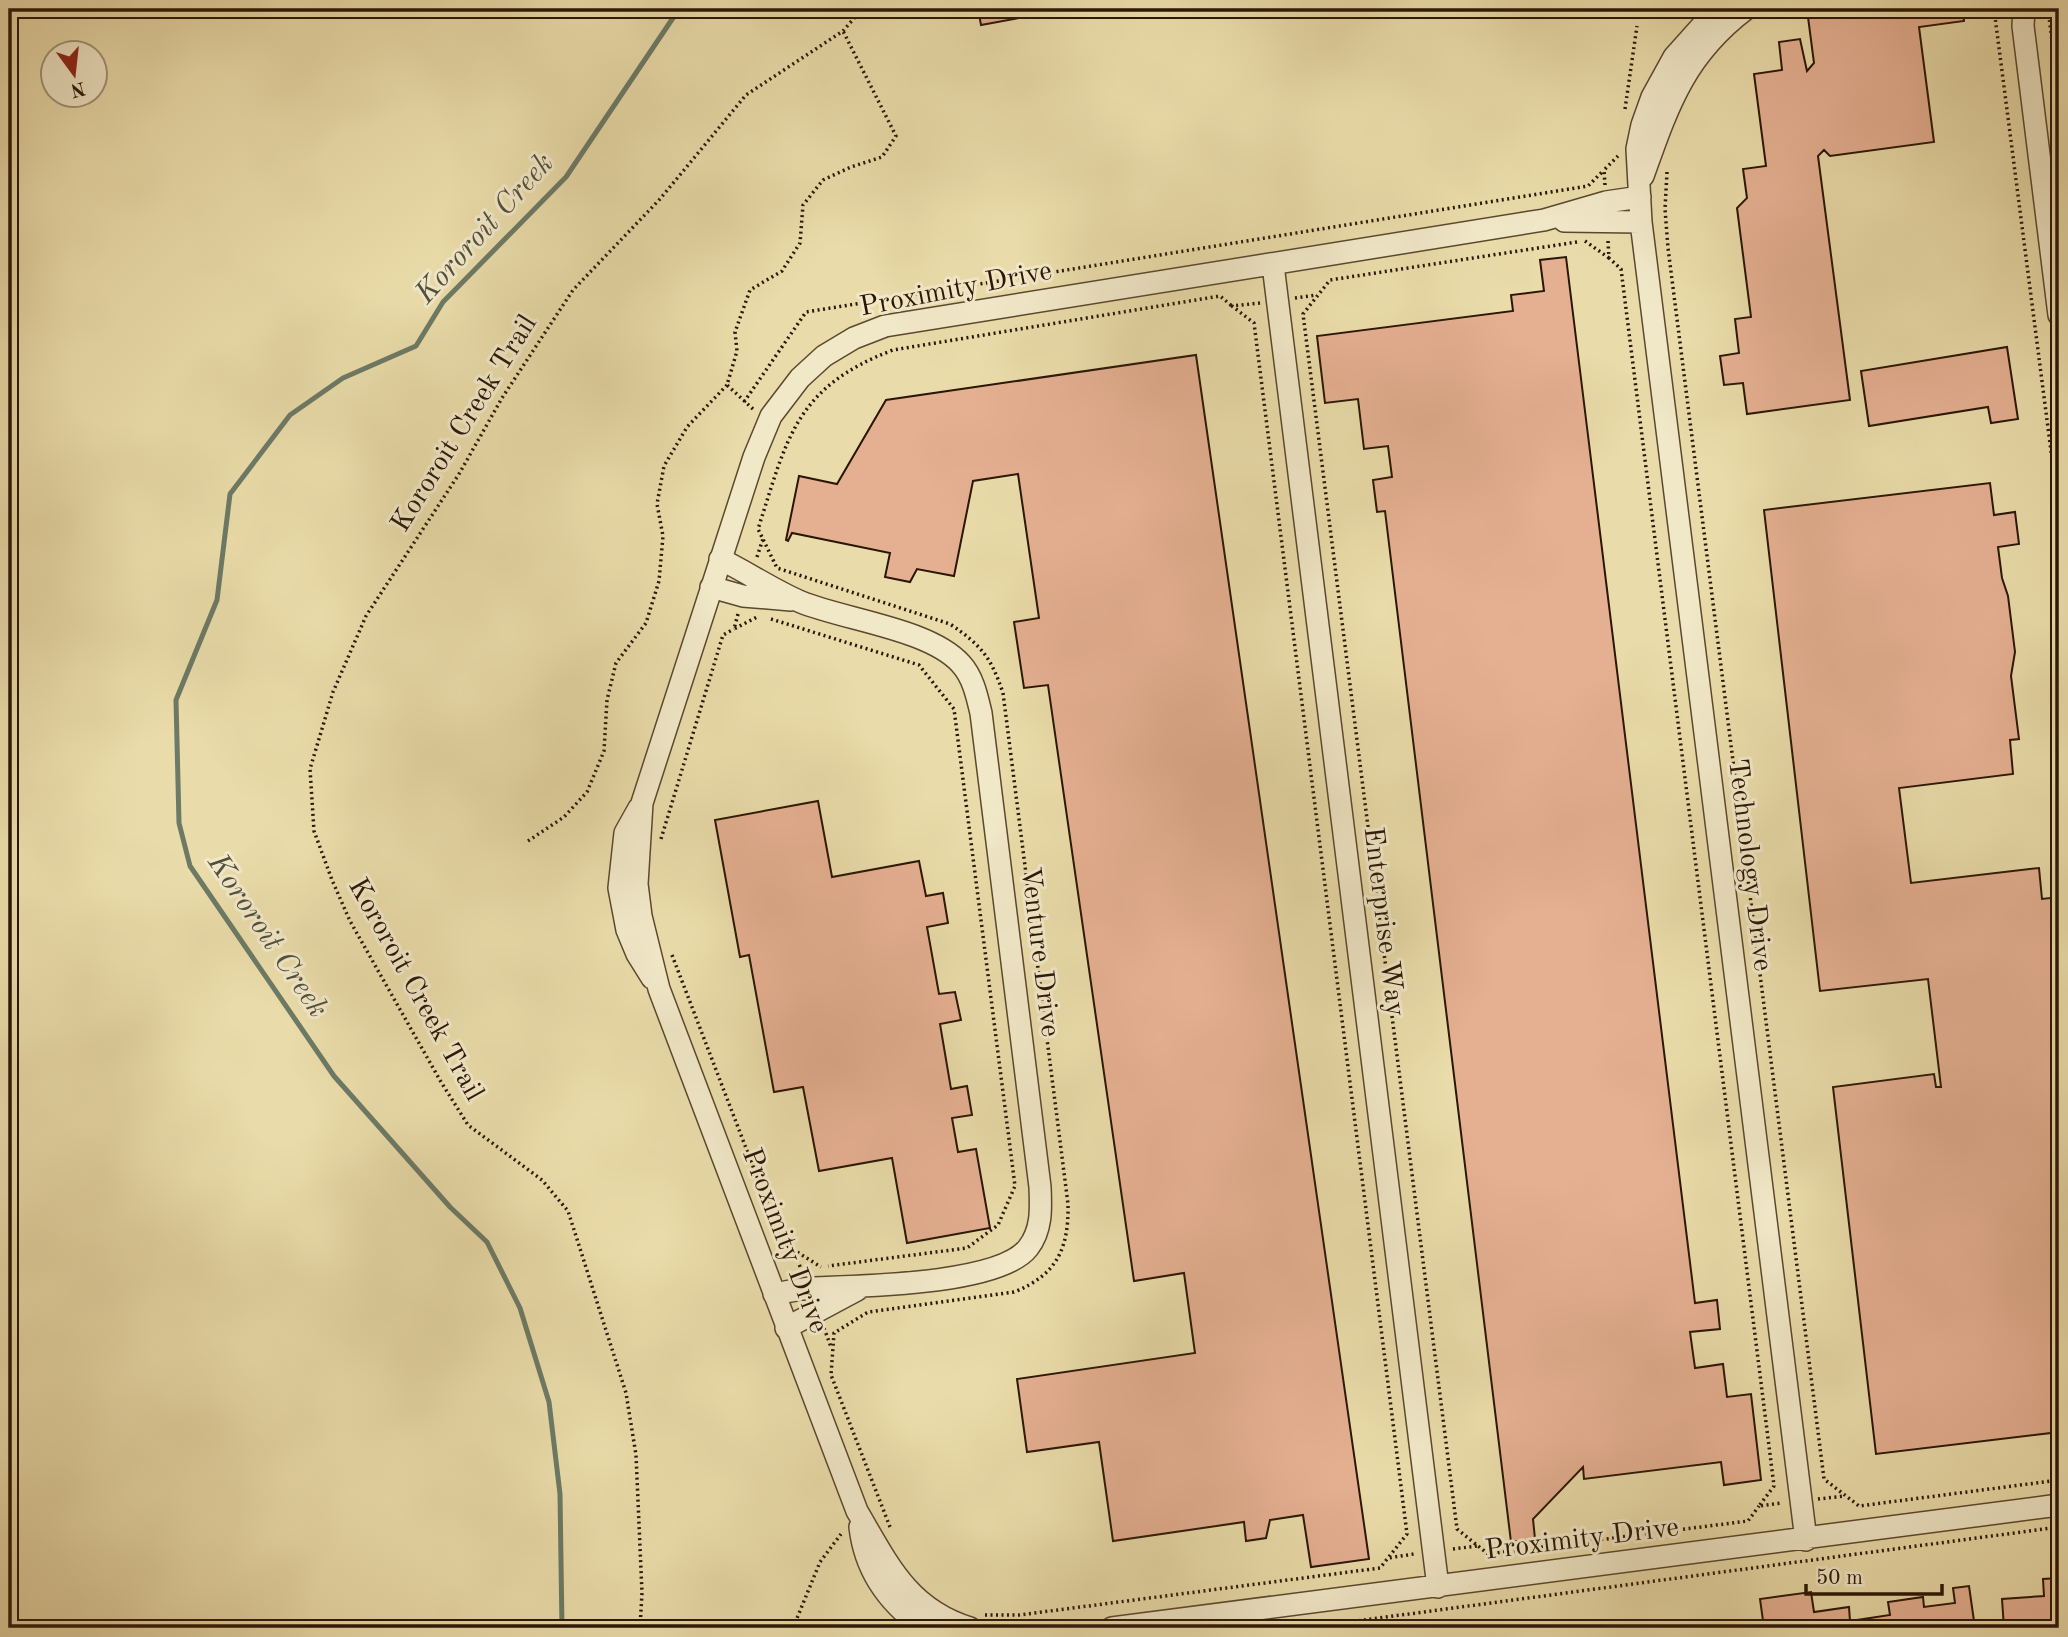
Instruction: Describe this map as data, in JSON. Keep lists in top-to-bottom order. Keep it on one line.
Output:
{"streets":{"street":["Proximity Drive","Technology Drive","Enterprise Way","Venture Drive"],"path":["Kororoit Creek Trail"]},"crossings":[["Proximity Drive","Technology Drive"],["Proximity Drive","Enterprise Way"],["Proximity Drive","Venture Drive"]],"water":["Kororoit Creek"],"scale_bar":"50 m","north":"bottom"}
